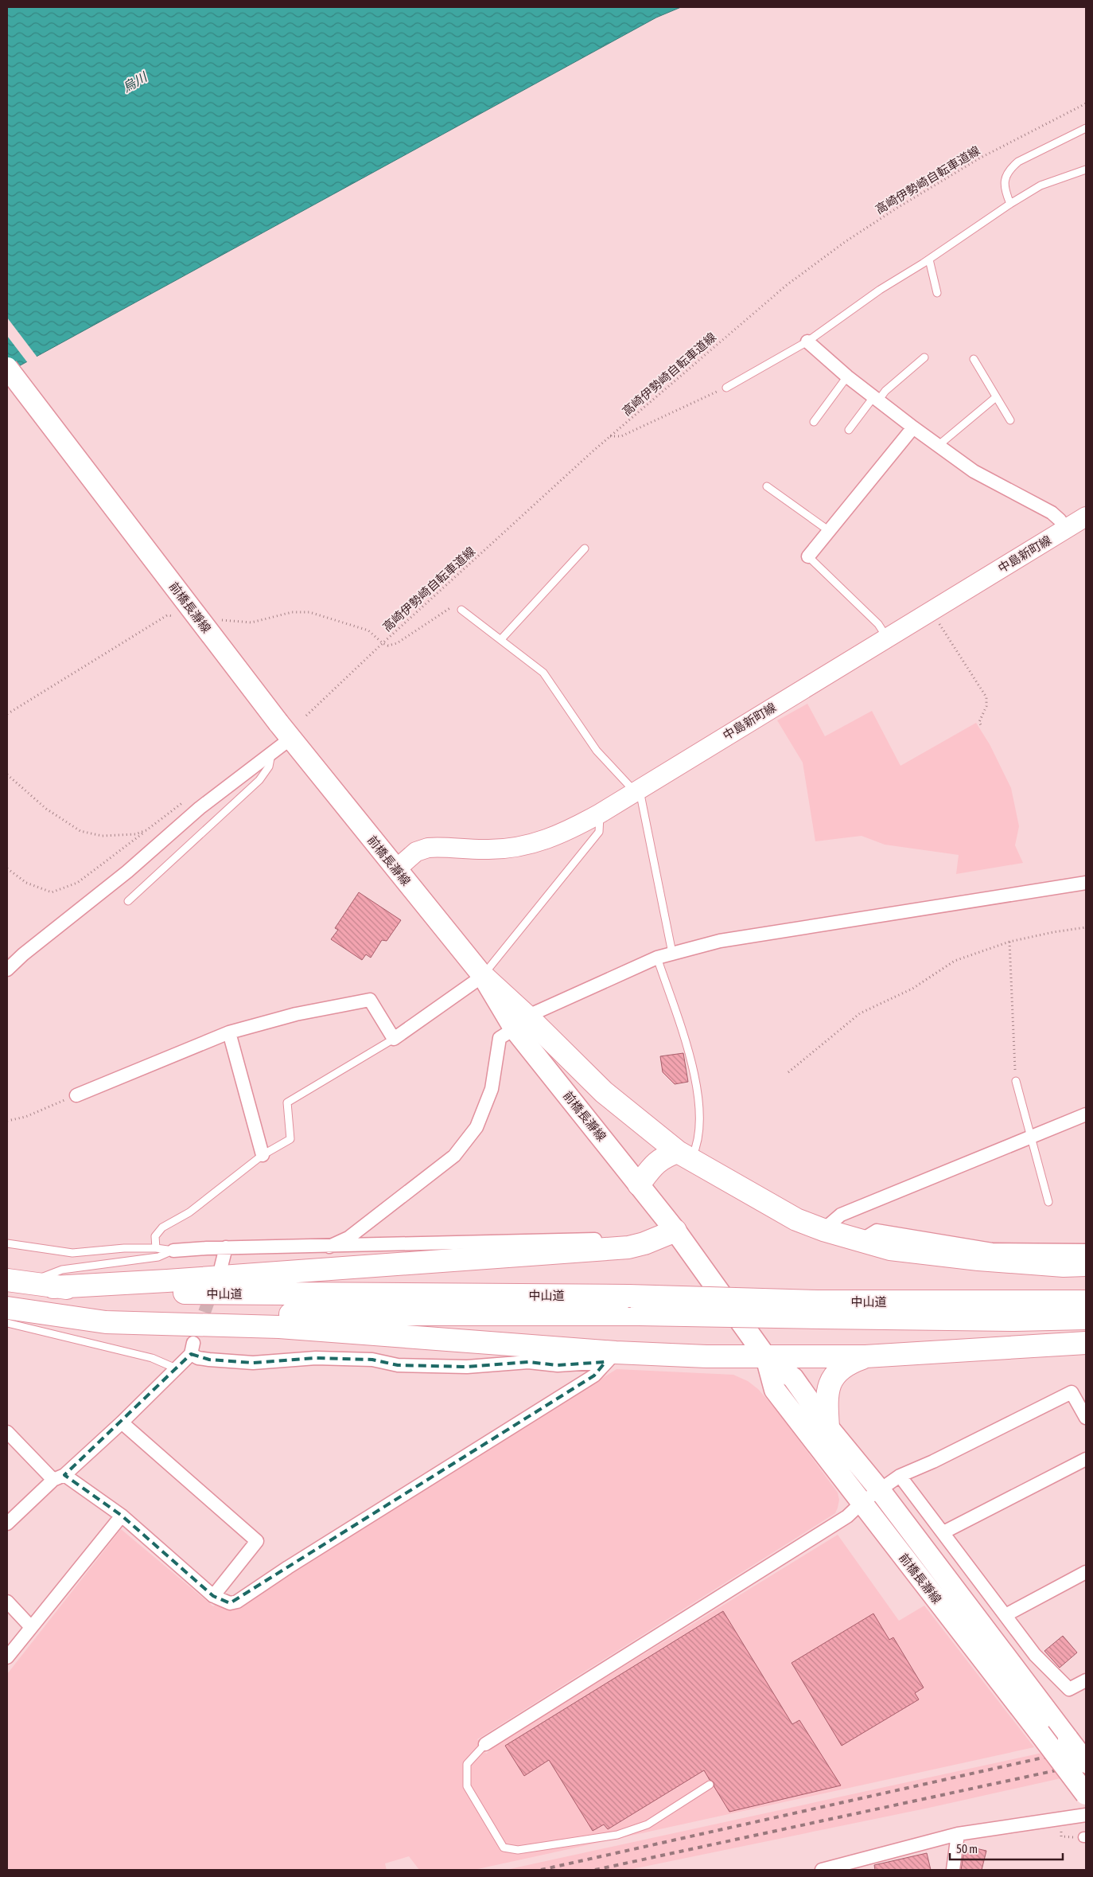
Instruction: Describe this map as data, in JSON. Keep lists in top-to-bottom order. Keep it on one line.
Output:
{"streets":{"highway":["中山道"],"main road":["中島新町線","前橋長瀞線"],"path":["高崎伊勢崎自転車道線"]},"crossings":[["中島新町線","前橋長瀞線"]],"water":["烏川"],"scale_bar":"50 m"}
